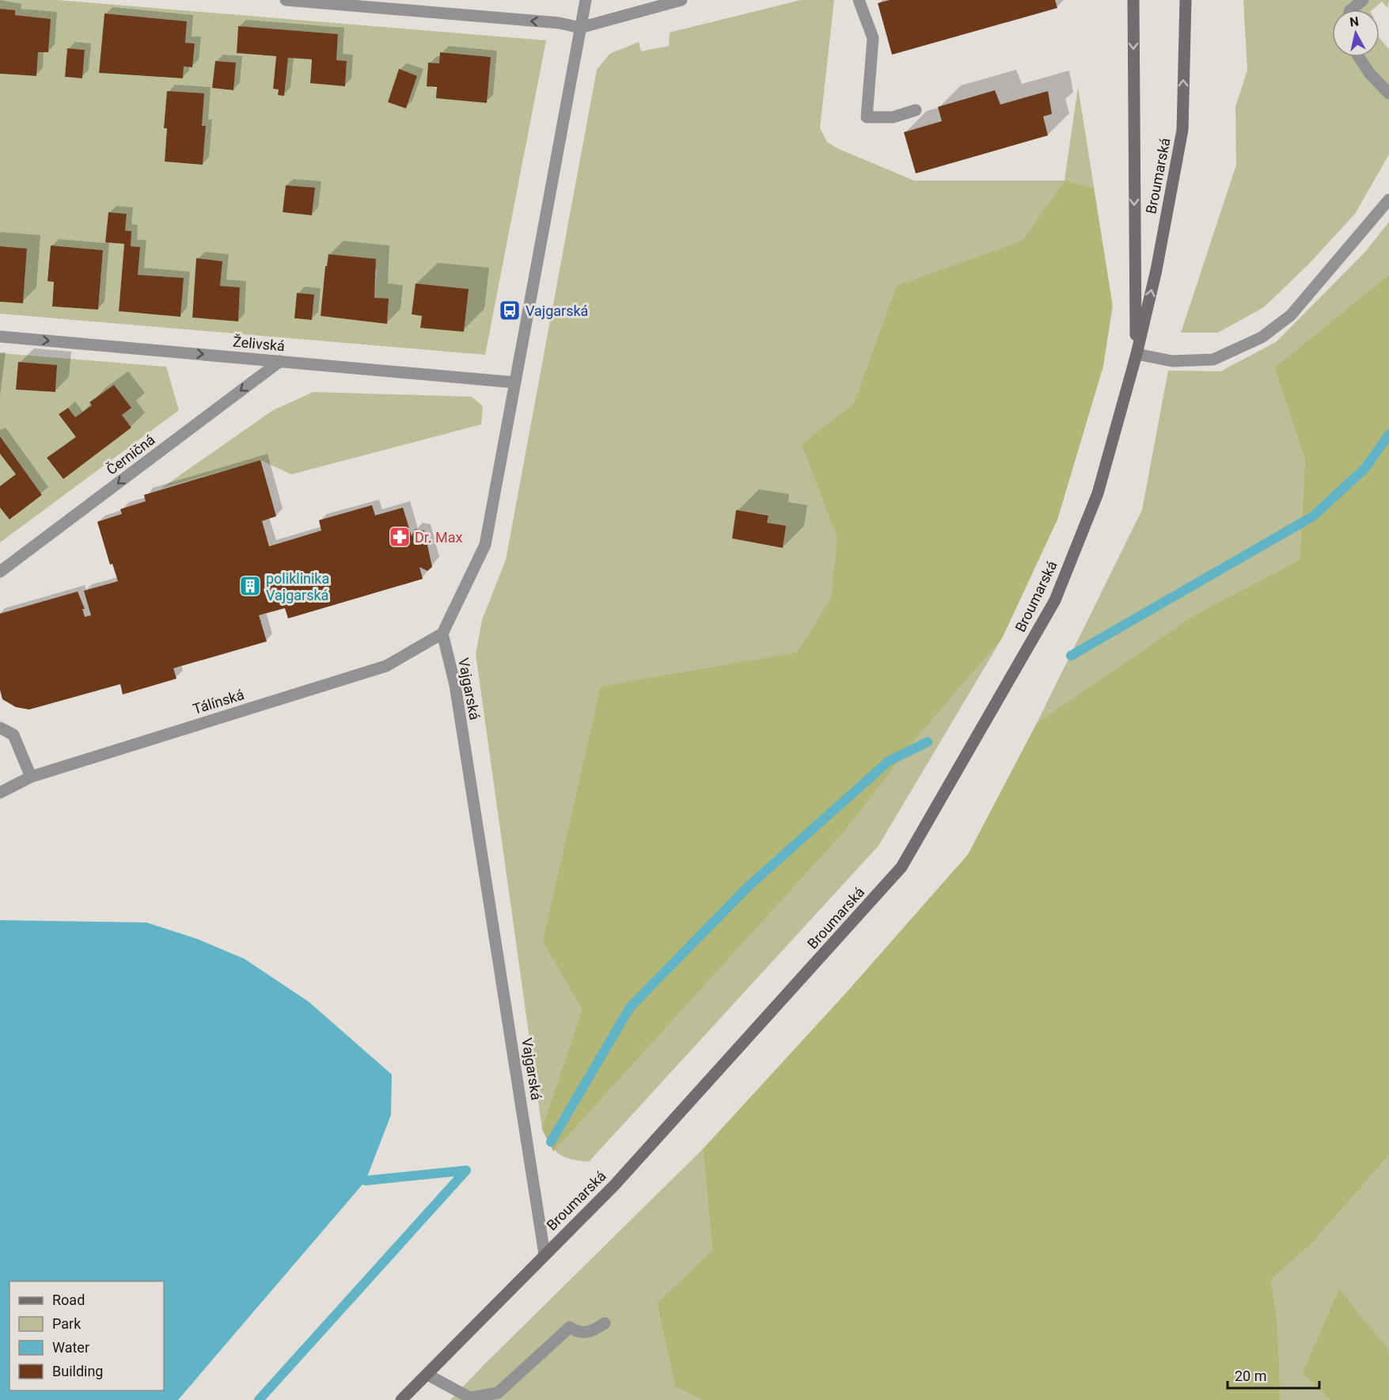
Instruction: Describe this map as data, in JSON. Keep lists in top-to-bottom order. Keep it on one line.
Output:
{"streets":{"street":["Broumarská","Želivská","Černičná","Vajgarská","Tálínská"]},"crossings":[["Broumarská","Vajgarská"],["Želivská","Černičná"],["Vajgarská","Tálínská"]],"one_way":["Želivská","Černičná"],"places":{"bus stop":["Vajgarská"],"pharmacy":["Dr. Max"],"building":["poliklinika Vajgarská"]},"legend":["Road","Park","Water","Building"],"scale_bar":"20 m","north":"top"}
